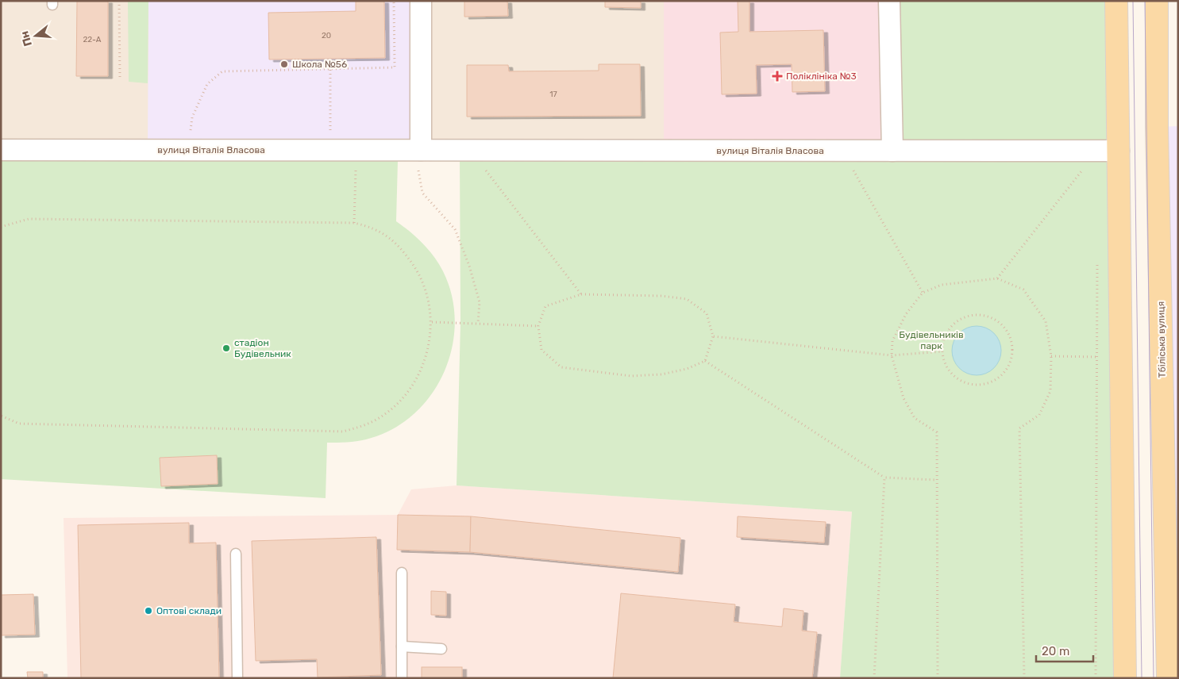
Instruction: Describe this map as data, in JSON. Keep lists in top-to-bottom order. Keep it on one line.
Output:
{"streets":{"main road":["Тбіліська вулиця"],"street":["вулиця Віталія Власова"]},"parks":["Будівельників парк"],"places":{"other":["Школа №56","стадіон Будівельник","Оптові склади"],"health":["Поліклініка №3"]},"house_numbers":["20","22-А","17"],"scale_bar":"20 m","north":"left"}
